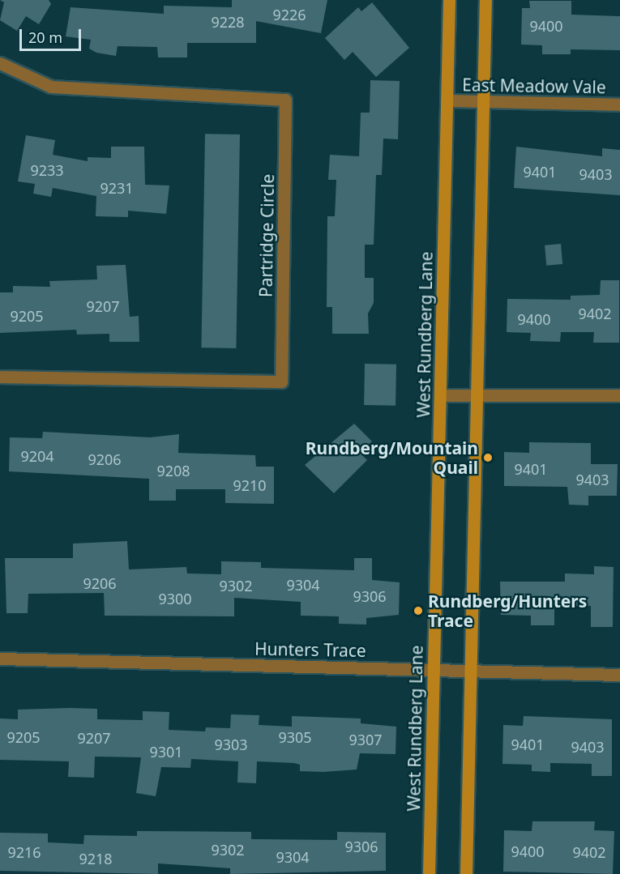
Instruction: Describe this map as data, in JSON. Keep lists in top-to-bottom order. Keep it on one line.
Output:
{"streets":{"main road":["West Rundberg Lane"],"street":["East Meadow Vale","Partridge Circle","Hunters Trace"]},"crossings":[["East Meadow Vale","West Rundberg Lane"],["West Rundberg Lane","Hunters Trace"]],"places":["Rundberg/Mountain Quail","Rundberg/Hunters Trace"],"house_numbers":["9226","9228","9400","9233","9401","9403","9231","9207","9402","9205","9400","9204","9206","9401","9208","9403","9210","9206","9304","9302","9306","9300","9205","9305","9207","9307","9303","9401","9403","9301","9306","9302","9400","9216","9402","9304","9218"],"scale_bar":"20 m"}
